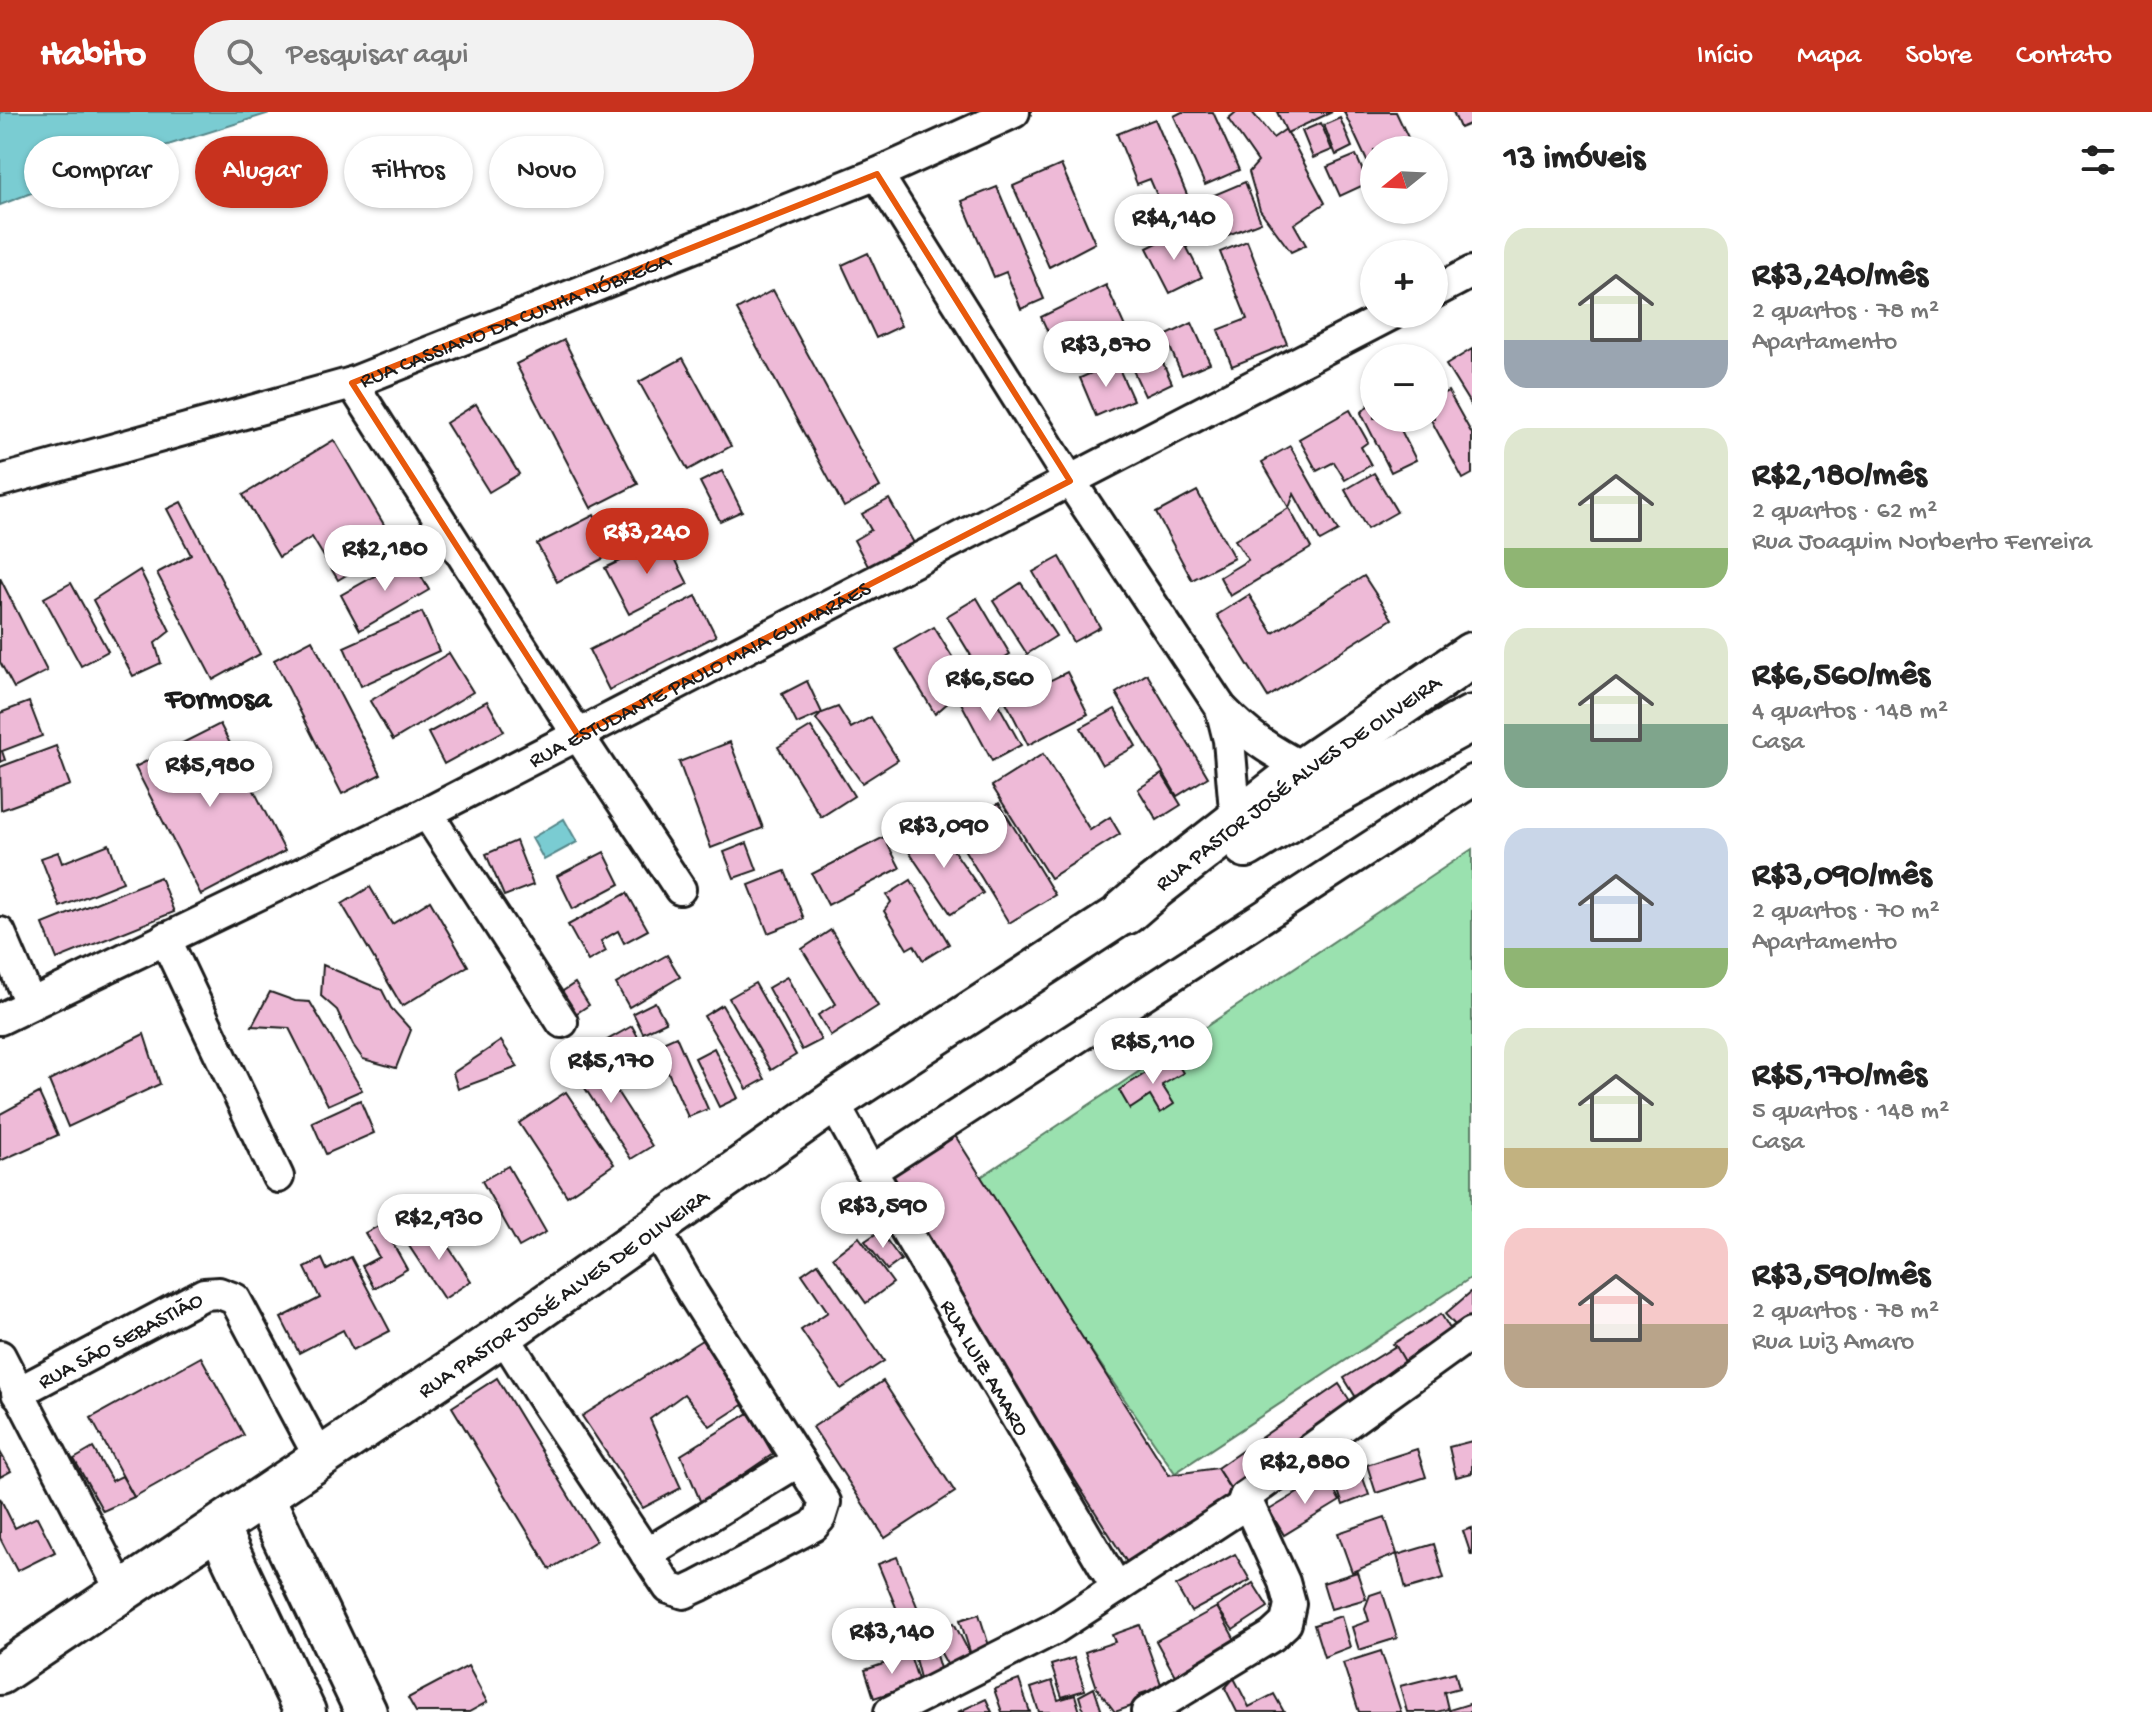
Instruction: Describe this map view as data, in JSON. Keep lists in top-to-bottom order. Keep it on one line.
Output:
{"streets":{"highway":["RUA PASTOR JOSÉ ALVES DE OLIVEIRA"],"street":["RUA CASSIANO DA CUNHA NÓBREGA","RUA ESTUDANTE PAULO MAIA GUIMARÃES","RUA SÃO SEBASTIÃO","RUA LUIZ AMARO"]},"crossings":[["RUA PASTOR JOSÉ ALVES DE OLIVEIRA","RUA SÃO SEBASTIÃO"],["RUA PASTOR JOSÉ ALVES DE OLIVEIRA","RUA LUIZ AMARO"]],"districts":["Formosa"],"north":"left","page":{"header":"Habito","search":"Pesquisar aqui","nav":["Início","Mapa","Sobre","Contato"],"heading":"13 imóveis","map_buttons":["+","−"],"chip":["Comprar","Alugar","Filtros","Novo"],"price":["R$4,140","R$3,870","R$3,240","R$2,180","R$6,560","R$5,980","R$3,090","R$5,110","R$5,170","R$3,590","R$2,930","R$2,880","R$3,140"],"list":[{"name":"R$3,240/mês","note":"2 quartos · 78 m² · Apartamento"},{"name":"R$2,180/mês","note":"2 quartos · 62 m² · Rua Joaquim Norberto Ferreira"},{"name":"R$6,560/mês","note":"4 quartos · 148 m² · Casa"},{"name":"R$3,090/mês","note":"2 quartos · 70 m² · Apartamento"},{"name":"R$5,170/mês","note":"5 quartos · 148 m² · Casa"},{"name":"R$3,590/mês","note":"2 quartos · 78 m² · Rua Luiz Amaro"}]}}
